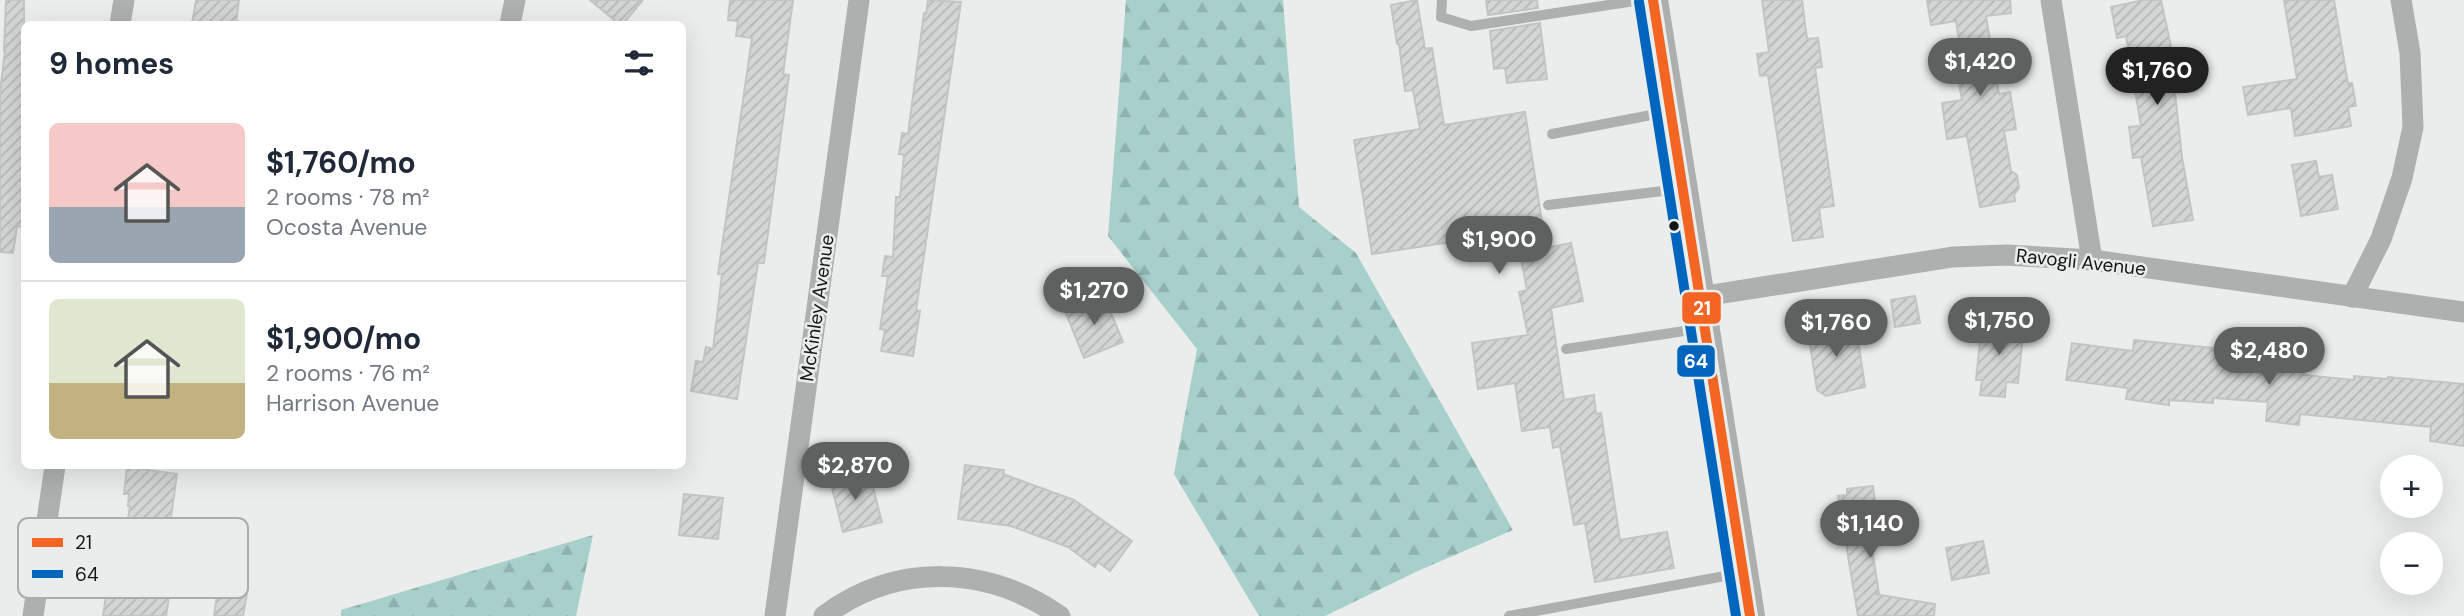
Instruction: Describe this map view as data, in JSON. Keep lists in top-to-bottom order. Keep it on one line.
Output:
{"streets":{"street":["Ravogli Avenue","McKinley Avenue"]},"lines":["transit line 21","transit line 64"],"legend":["21","64"],"page":{"heading":"9 homes","price":["$1,420","$1,760","$1,900","$1,270","$1,750","$1,760","$2,480","$2,870","$1,140"],"list":[{"name":"$1,760/mo","note":"2 rooms · 78 m² · Ocosta Avenue"},{"name":"$1,900/mo","note":"2 rooms · 76 m² · Harrison Avenue"}],"map_buttons":["+","−"]}}
